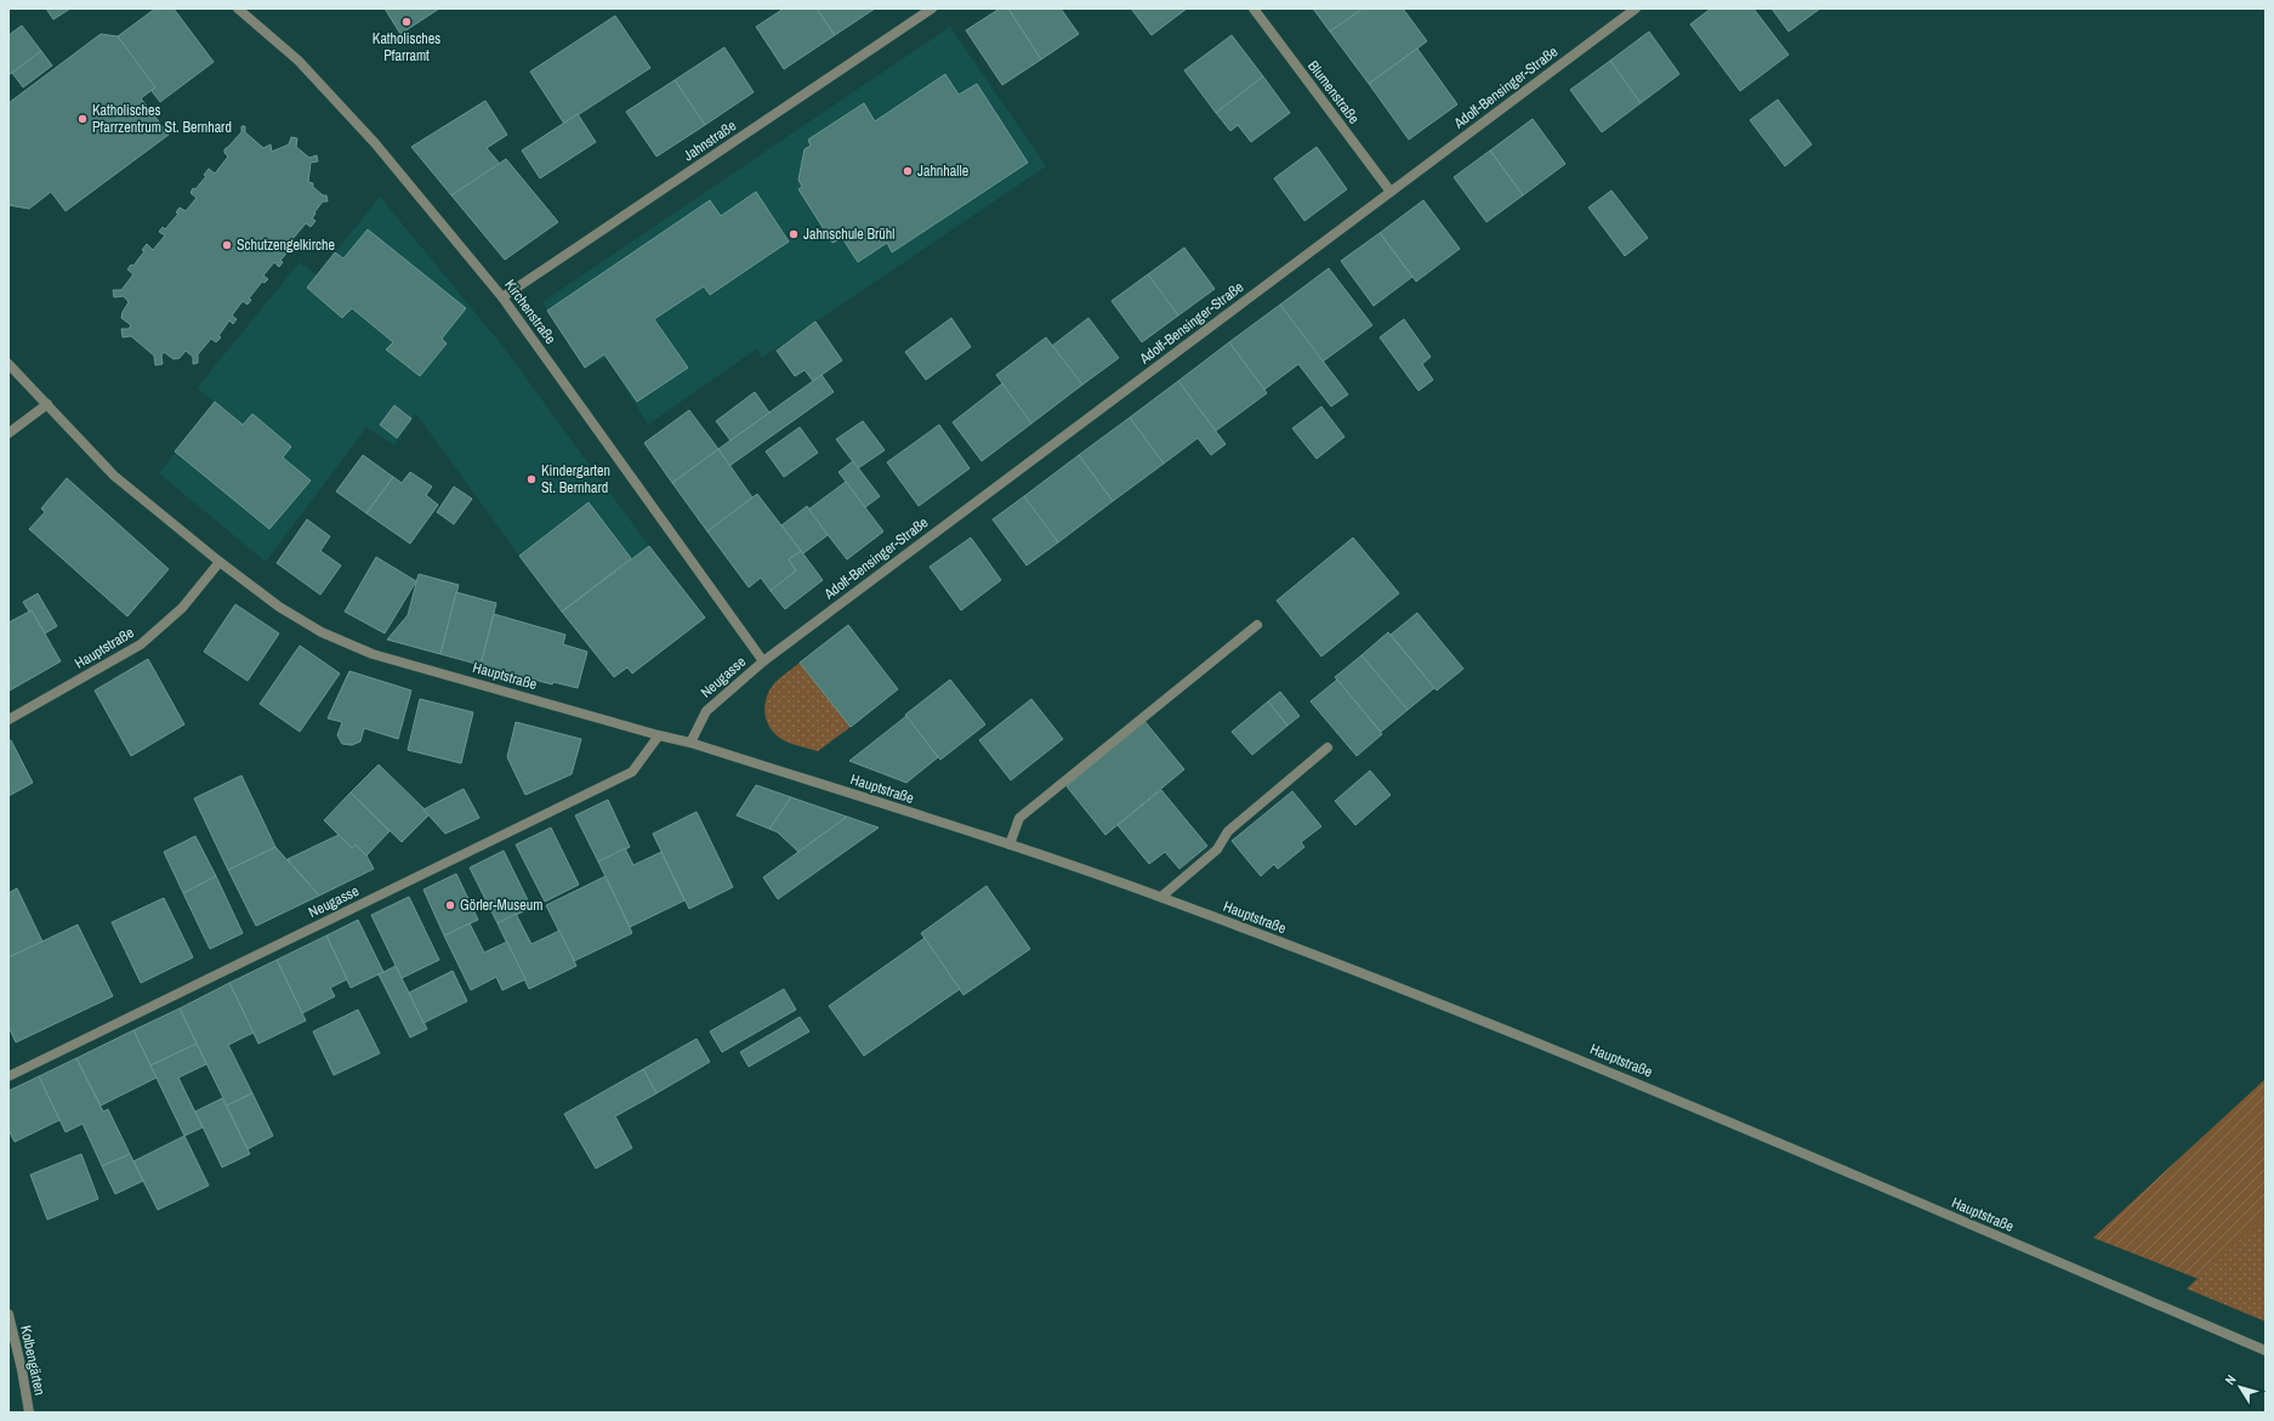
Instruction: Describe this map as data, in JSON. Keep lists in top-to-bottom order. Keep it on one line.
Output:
{"streets":{"street":["Adolf-Bensinger-Straße","Blumenstraße","Jahnstraße","Kirchenstraße","Hauptstraße","Neugasse","Kolbengärten"]},"crossings":[["Adolf-Bensinger-Straße","Blumenstraße"],["Adolf-Bensinger-Straße","Kirchenstraße"],["Adolf-Bensinger-Straße","Neugasse"],["Jahnstraße","Kirchenstraße"],["Kirchenstraße","Neugasse"],["Hauptstraße","Neugasse"]],"places":["Katholisches Pfarramt","Katholisches Pfarrzentrum St. Bernhard","Jahnhalle","Jahnschule Brühl","Schutzengelkirche","Kindergarten St. Bernhard","Görler-Museum"],"north":"top left"}
